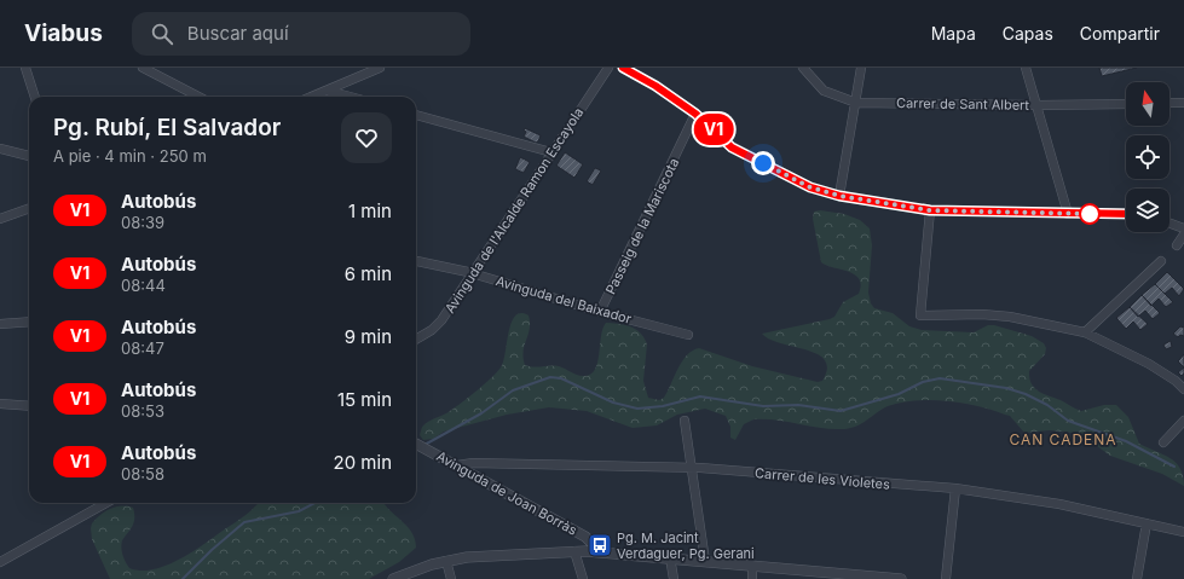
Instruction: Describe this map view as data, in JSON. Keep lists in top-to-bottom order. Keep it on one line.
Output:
{"streets":{"street":["Carrer de Sant Albert","Avinguda de l'Alcalde Ramon Escayola","Passeig de la Mariscota","Avinguda del Baixador","Carrer de les Violetes","Avinguda de Joan Borràs"]},"crossings":[["Avinguda de l'Alcalde Ramon Escayola","Avinguda del Baixador"],["Passeig de la Mariscota","Avinguda del Baixador"],["Carrer de les Violetes","Avinguda de Joan Borràs"]],"districts":["CAN CADENA"],"places":{"bus stop":["Pg. M. Jacint Verdaguer, Pg. Gerani"]},"lines":["bus line V1"],"north":"top","page":{"header":"Viabus","search":"Buscar aquí","nav":["Mapa","Capas","Compartir"],"on_map":"V1","heading":["Pg. Rubí, El Salvador","A pie · 4 min · 250 m"],"list":[{"mark":"V1","name":"Autobús","note":"08:39","value":"1 min"},{"mark":"V1","name":"Autobús","note":"08:44","value":"6 min"},{"mark":"V1","name":"Autobús","note":"08:47","value":"9 min"},{"mark":"V1","name":"Autobús","note":"08:53","value":"15 min"},{"mark":"V1","name":"Autobús","note":"08:58","value":"20 min"}]}}
